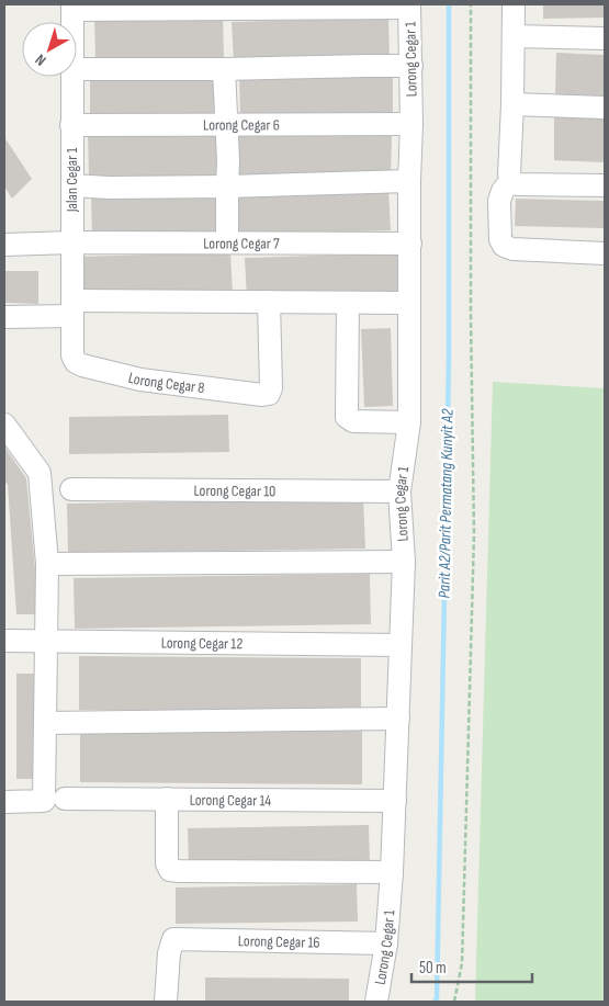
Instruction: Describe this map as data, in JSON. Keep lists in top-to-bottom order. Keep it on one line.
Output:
{"streets":{"street":["Lorong Cegar 1","Lorong Cegar 6","Jalan Cegar 1","Lorong Cegar 7","Lorong Cegar 8","Lorong Cegar 10","Lorong Cegar 12","Lorong Cegar 14","Lorong Cegar 16"]},"crossings":[["Lorong Cegar 1","Lorong Cegar 6"],["Lorong Cegar 1","Lorong Cegar 7"],["Lorong Cegar 1","Lorong Cegar 10"],["Lorong Cegar 1","Lorong Cegar 12"],["Lorong Cegar 1","Lorong Cegar 14"],["Lorong Cegar 1","Lorong Cegar 16"],["Lorong Cegar 6","Jalan Cegar 1"],["Jalan Cegar 1","Lorong Cegar 7"],["Jalan Cegar 1","Lorong Cegar 8"]],"water":["Parit A2/Parit Permatang Kunyit A2"],"scale_bar":"50 m","north":"bottom left"}
